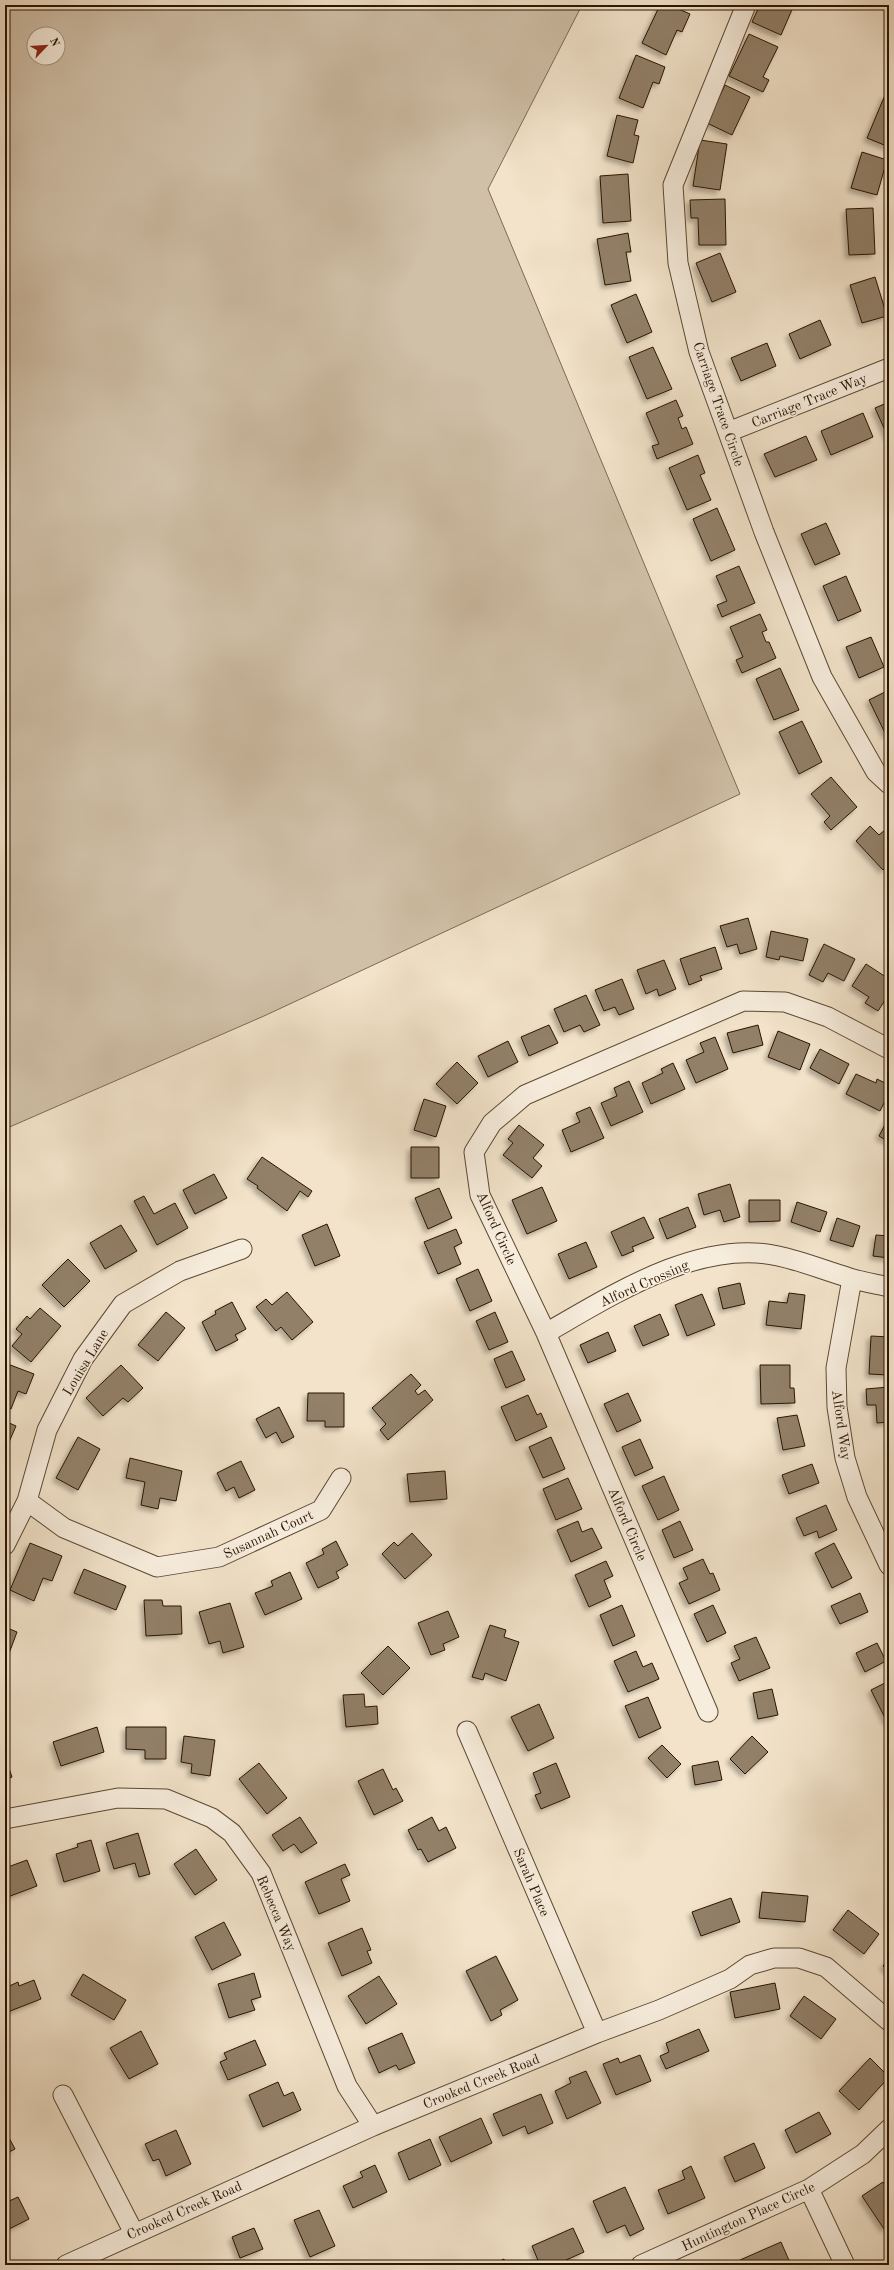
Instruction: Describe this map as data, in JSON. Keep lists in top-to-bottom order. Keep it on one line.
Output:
{"streets":{"street":["Carriage Trace Way","Carriage Trace Circle","Alford Circle","Alford Crossing","Louisa Lane","Alford Way","Susannah Court","Sarah Place","Rebecca Way","Crooked Creek Road","Huntington Place Circle"]},"crossings":[["Carriage Trace Way","Carriage Trace Circle"],["Alford Circle","Alford Crossing"],["Alford Crossing","Alford Way"],["Louisa Lane","Susannah Court"],["Sarah Place","Crooked Creek Road"],["Rebecca Way","Crooked Creek Road"]],"north":"top right"}
